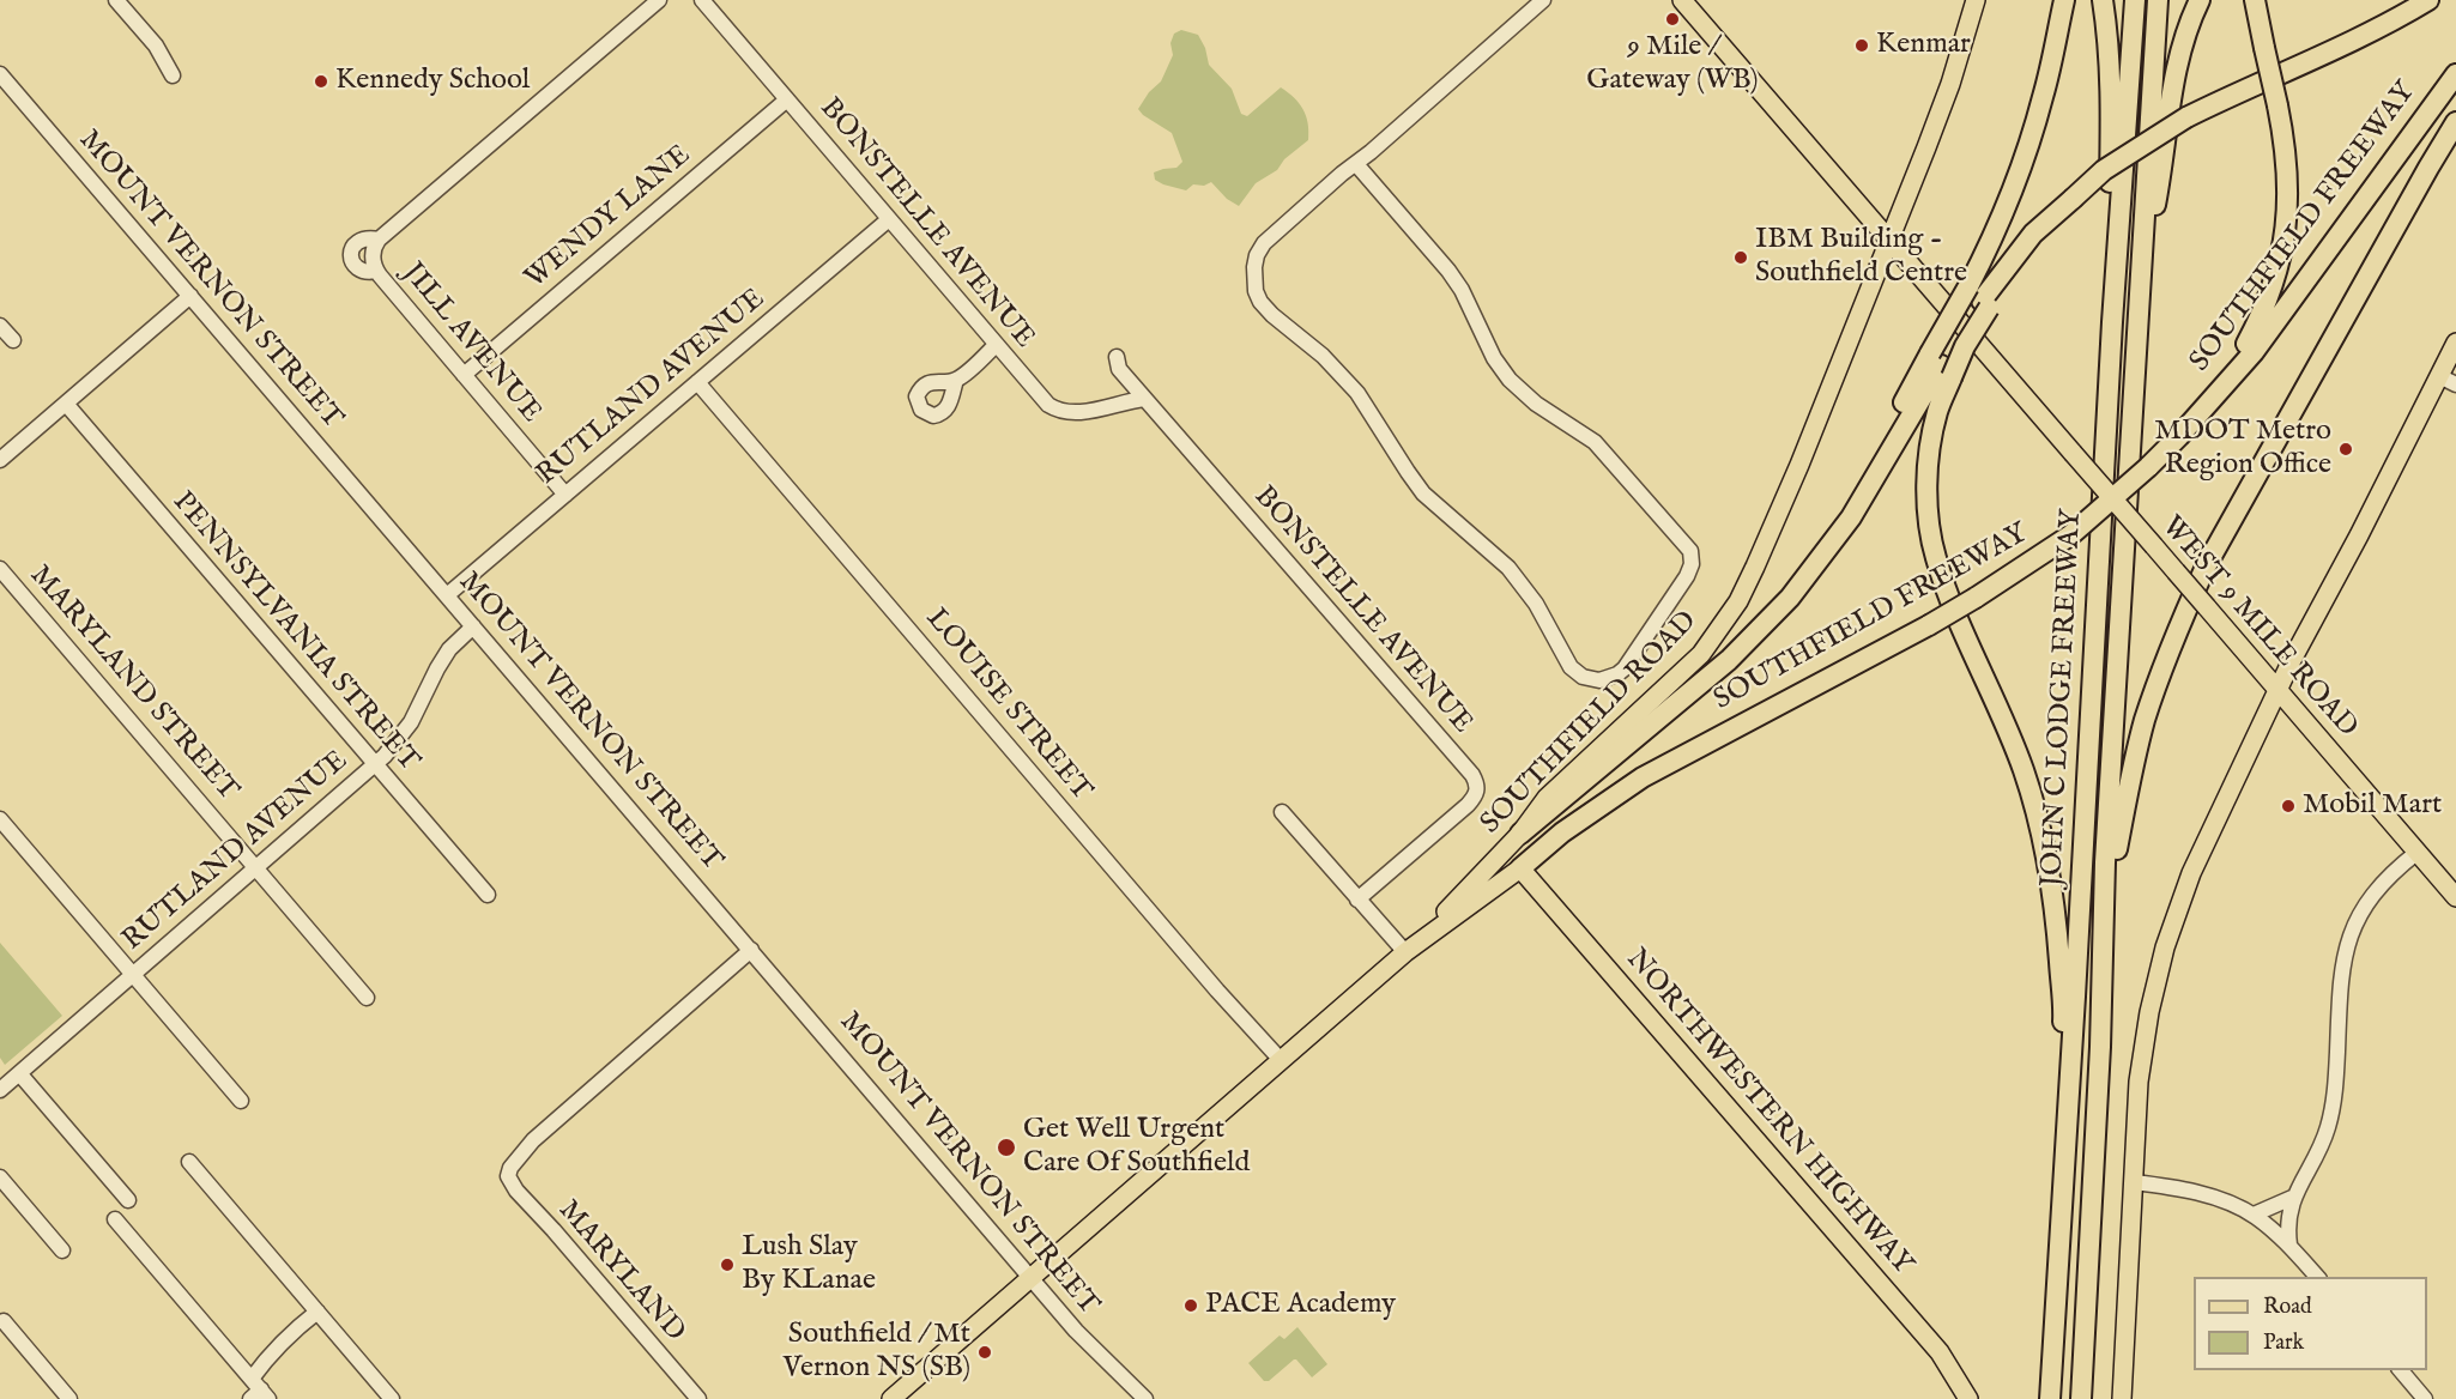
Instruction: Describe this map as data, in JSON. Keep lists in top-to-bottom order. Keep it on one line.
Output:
{"streets":{"highway":["SOUTHFIELD FREEWAY","JOHN C LODGE FREEWAY"],"main road":["WEST 9 MILE ROAD","SOUTHFIELD ROAD","NORTHWESTERN HIGHWAY"],"street":["WENDY LANE","BONSTELLE AVENUE","MOUNT VERNON STREET","JILL AVENUE","RUTLAND AVENUE","PENNSYLVANIA STREET","MARYLAND STREET","LOUISE STREET","MARYLAND"]},"crossings":[["WENDY LANE","BONSTELLE AVENUE"],["WENDY LANE","JILL AVENUE"],["BONSTELLE AVENUE","RUTLAND AVENUE"],["SOUTHFIELD FREEWAY","SOUTHFIELD ROAD"],["SOUTHFIELD FREEWAY","NORTHWESTERN HIGHWAY"],["MOUNT VERNON STREET","RUTLAND AVENUE"],["MOUNT VERNON STREET","SOUTHFIELD ROAD"],["MOUNT VERNON STREET","MARYLAND"],["JILL AVENUE","RUTLAND AVENUE"],["RUTLAND AVENUE","PENNSYLVANIA STREET"],["RUTLAND AVENUE","MARYLAND STREET"],["RUTLAND AVENUE","LOUISE STREET"],["WEST 9 MILE ROAD","SOUTHFIELD ROAD"],["LOUISE STREET","SOUTHFIELD ROAD"],["SOUTHFIELD ROAD","NORTHWESTERN HIGHWAY"]],"places":["9 Mile / Gateway (WB)","Kenmar","Kennedy School","IBM Building - Southfield Centre","MDOT Metro Region Office","Mobil Mart","Get Well Urgent Care Of Southfield","Lush Slay By KLanae","PACE Academy","Southfield / Mt Vernon NS (SB)"],"legend":["Road","Park"]}
